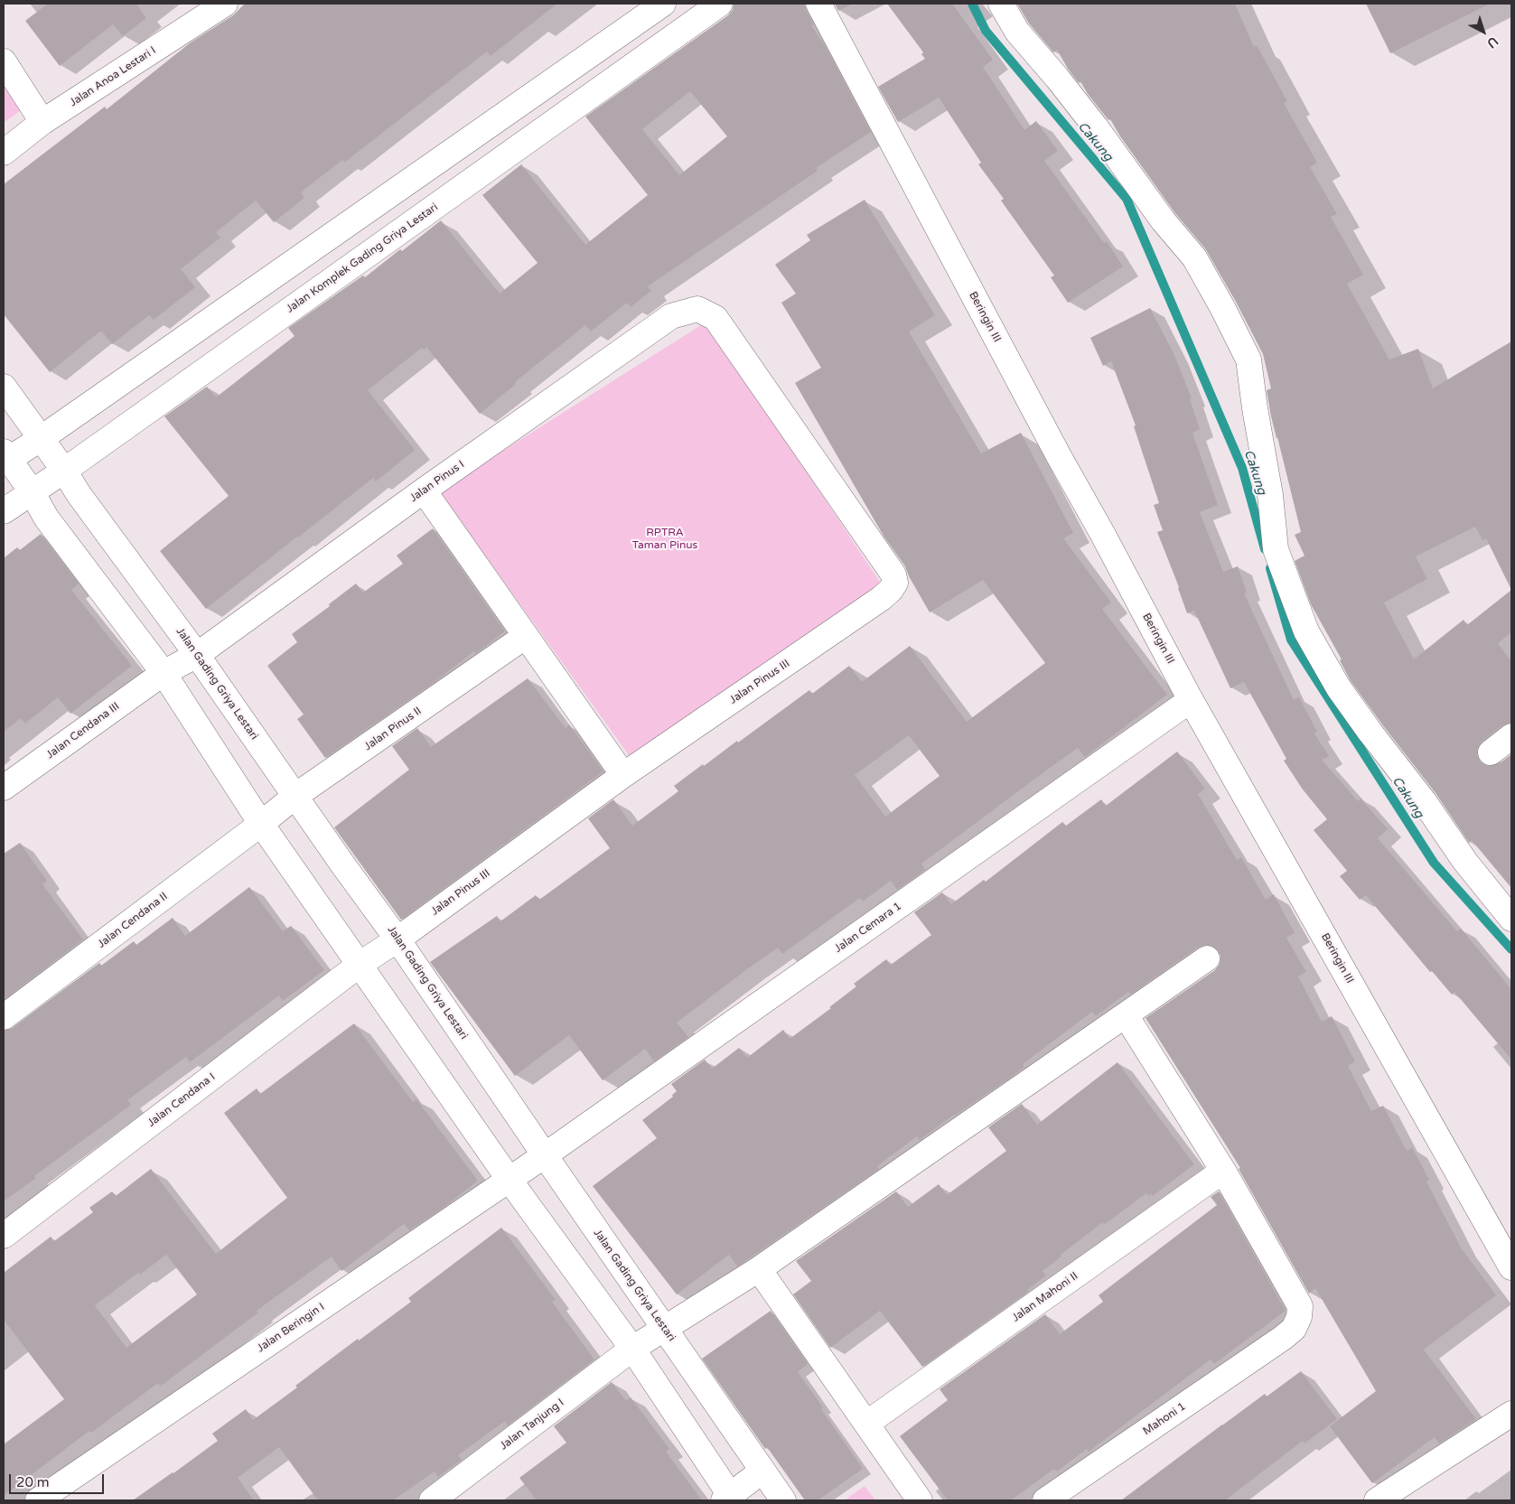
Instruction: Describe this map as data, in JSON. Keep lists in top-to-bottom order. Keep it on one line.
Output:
{"streets":{"street":["Jalan Anoa Lestari I","Jalan Komplek Gading Griya Lestari","Beringin III","Jalan Pinus I","Jalan Pinus III","Jalan Gading Griya Lestari","Jalan Pinus II","Jalan Cendana III","Jalan Cendana II","Jalan Cemara 1","Jalan Cendana I","Jalan Mahoni II","Jalan Beringin I","Mahoni 1","Jalan Tanjung I"]},"crossings":[["Jalan Komplek Gading Griya Lestari","Jalan Gading Griya Lestari"],["Beringin III","Jalan Cemara 1"],["Jalan Pinus I","Jalan Pinus III"],["Jalan Pinus I","Jalan Gading Griya Lestari"],["Jalan Pinus I","Jalan Cendana III"],["Jalan Pinus III","Jalan Gading Griya Lestari"],["Jalan Pinus III","Jalan Cendana I"],["Jalan Gading Griya Lestari","Jalan Pinus II"],["Jalan Gading Griya Lestari","Jalan Cemara 1"],["Jalan Gading Griya Lestari","Jalan Beringin I"],["Jalan Gading Griya Lestari","Jalan Tanjung I"],["Jalan Pinus II","Jalan Cendana II"],["Jalan Cemara 1","Jalan Beringin I"],["Jalan Mahoni II","Mahoni 1"],["Mahoni 1","Jalan Tanjung I"]],"water":["Cakung"],"parks":["RPTRA Taman Pinus"],"scale_bar":"20 m","north":"bottom right"}
